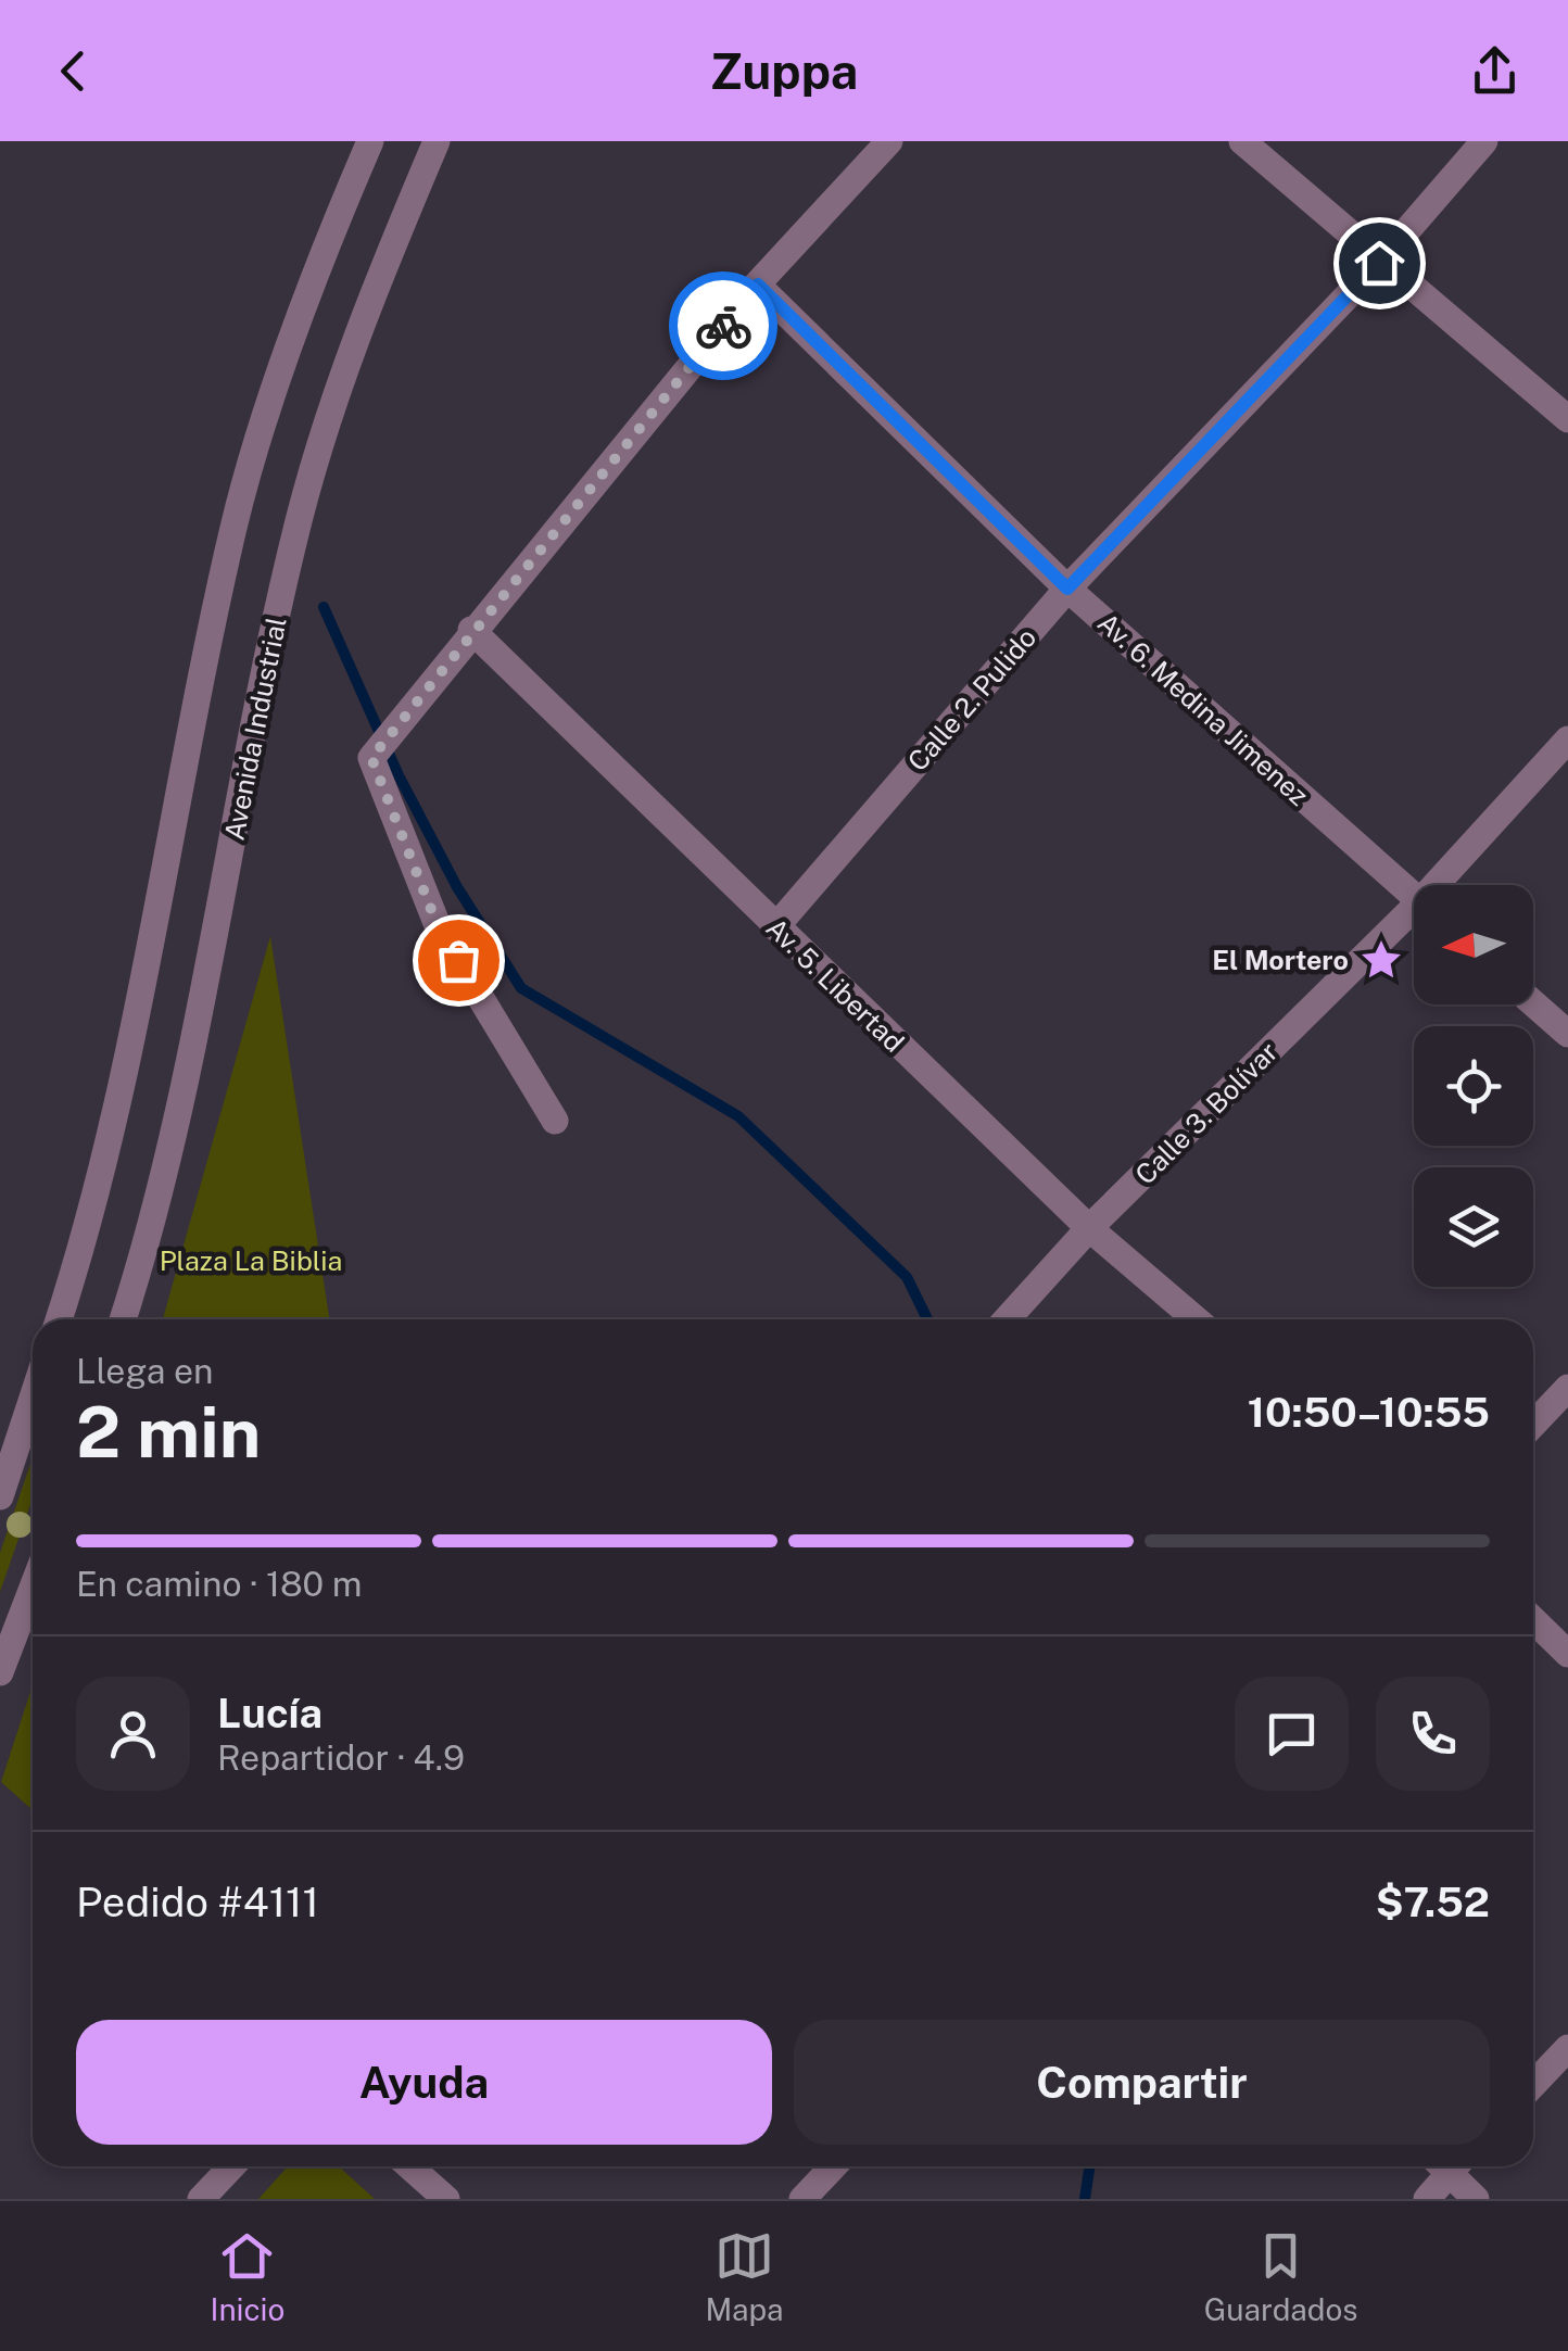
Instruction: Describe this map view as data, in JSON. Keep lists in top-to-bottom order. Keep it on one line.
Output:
{"streets":{"street":["Calle 2. Pulido","Av. 6. Medina Jimenez","Avenida Industrial","Av. 5. Libertad","Calle 3. Bolívar"]},"crossings":[["Calle 2. Pulido","Av. 6. Medina Jimenez"],["Calle 2. Pulido","Av. 5. Libertad"],["Av. 5. Libertad","Calle 3. Bolívar"]],"parks":["Plaza La Biblia"],"places":{"place":["El Mortero"]},"north":"left","page":{"header":"Zuppa","heading":["2 min","Llega en","10:50–10:55"],"panel":["Lucía","Repartidor · 4.9","Pedido #4111","$7.52"],"bar":"En camino · 180 m","buttons":["Ayuda","Compartir"],"tabs":["Inicio","Mapa","Guardados"]}}
